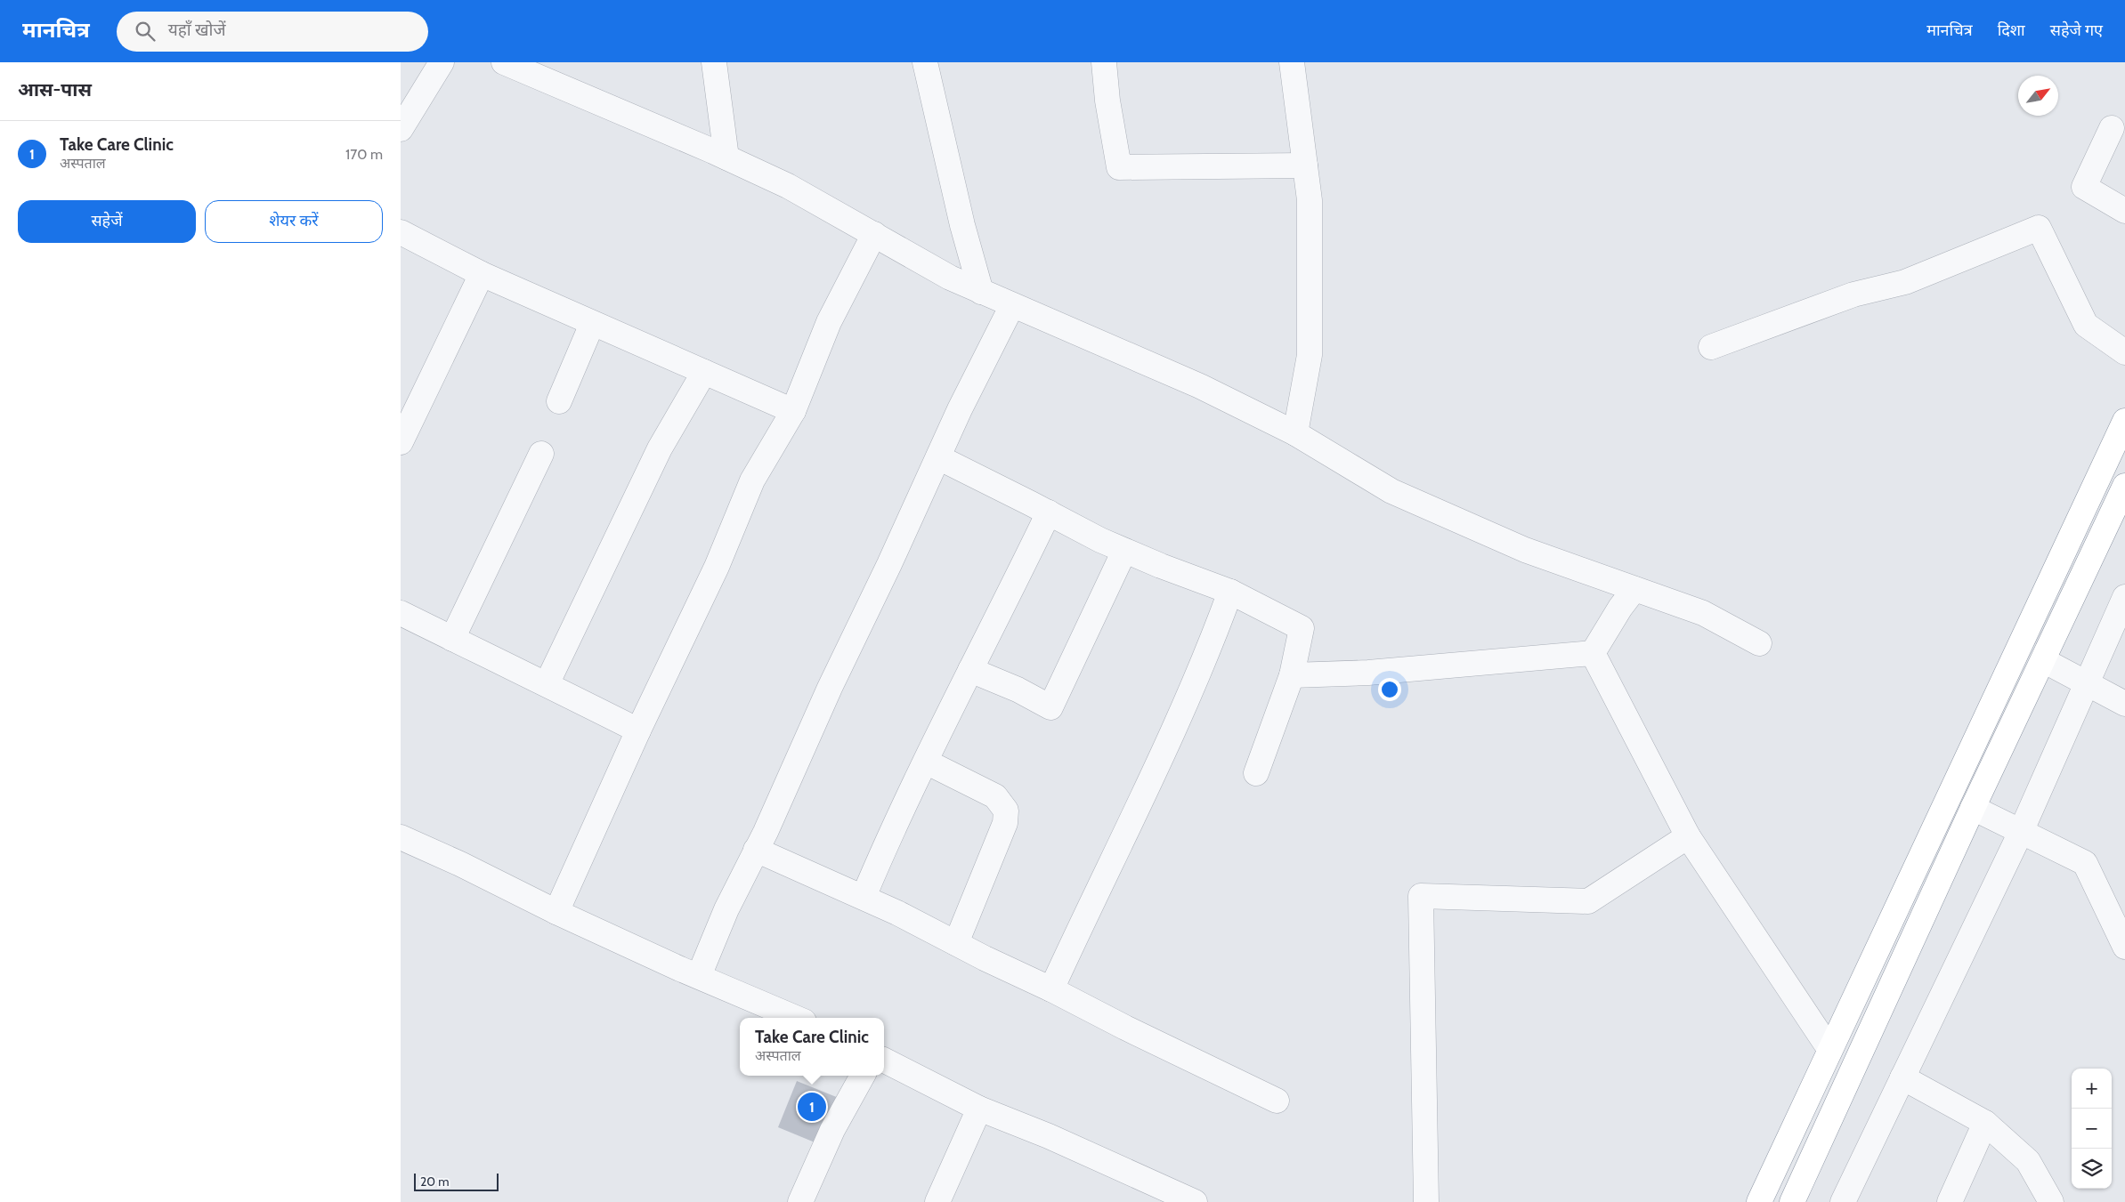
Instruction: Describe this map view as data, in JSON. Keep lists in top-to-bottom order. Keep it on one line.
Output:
{"scale_bar":"20 m","north":"top right","page":{"header":"मानचित्र","search":"यहाँ खोजें","nav":["मानचित्र","दिशा","सहेजे गए"],"heading":"आस-पास","list":[{"mark":"1","name":"Take Care Clinic","note":"अस्पताल","value":"170 m"}],"buttons":["सहेजें","शेयर करें"],"popup":["Take Care Clinic","अस्पताल"],"map_buttons":["+","−"],"pins":"1","scale":"20 m"}}
